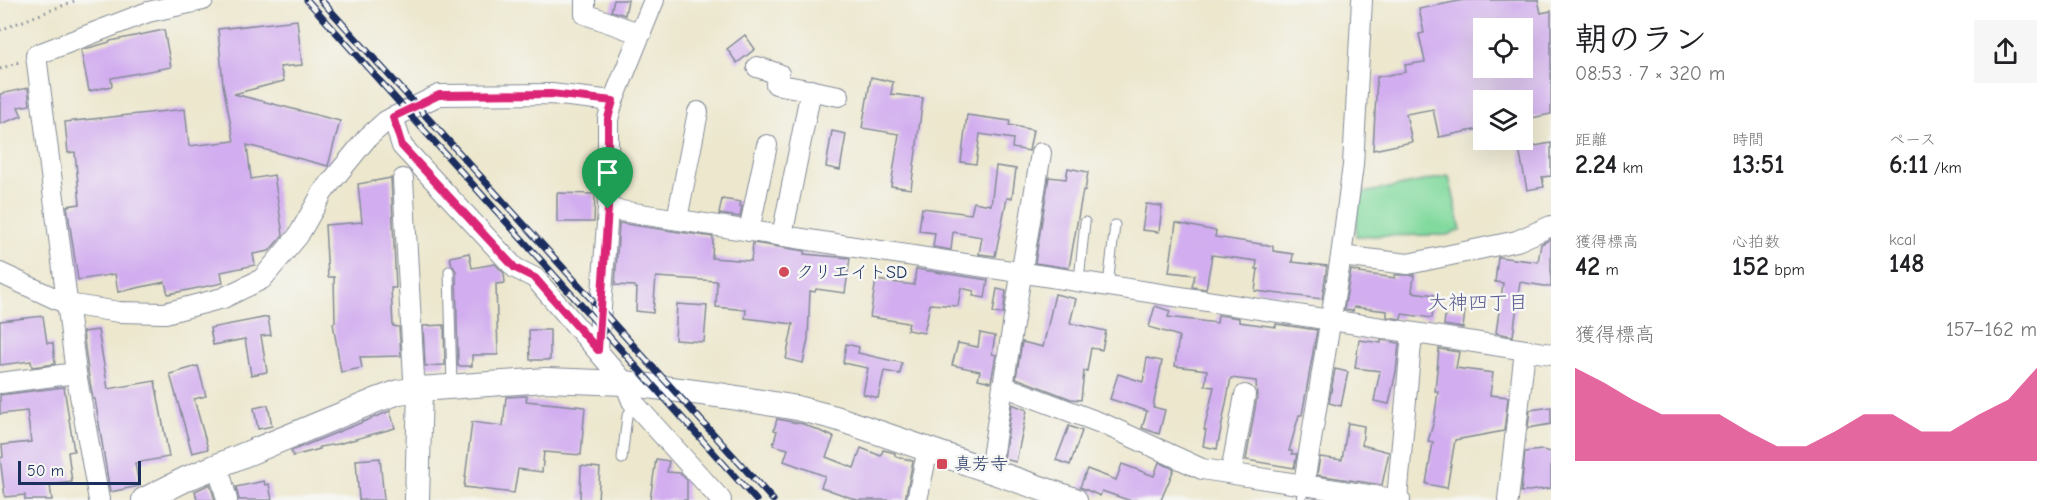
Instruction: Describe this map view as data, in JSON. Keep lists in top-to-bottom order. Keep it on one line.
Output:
{"districts":["大神四丁目"],"places":{"other":["クリエイトSD"],"transit":["真芳寺"]},"scale_bar":"50 m","page":{"heading":["朝のラン","08:53 · 7 × 320 m"],"stats":[["距離","2.24 km"],["時間","13:51"],["ペース","6:11 /km"],["獲得標高","42 m"],["心拍数","152 bpm"],["kcal","148"]],"chart":["獲得標高","157–162 m"],"scale":"50 m"}}
